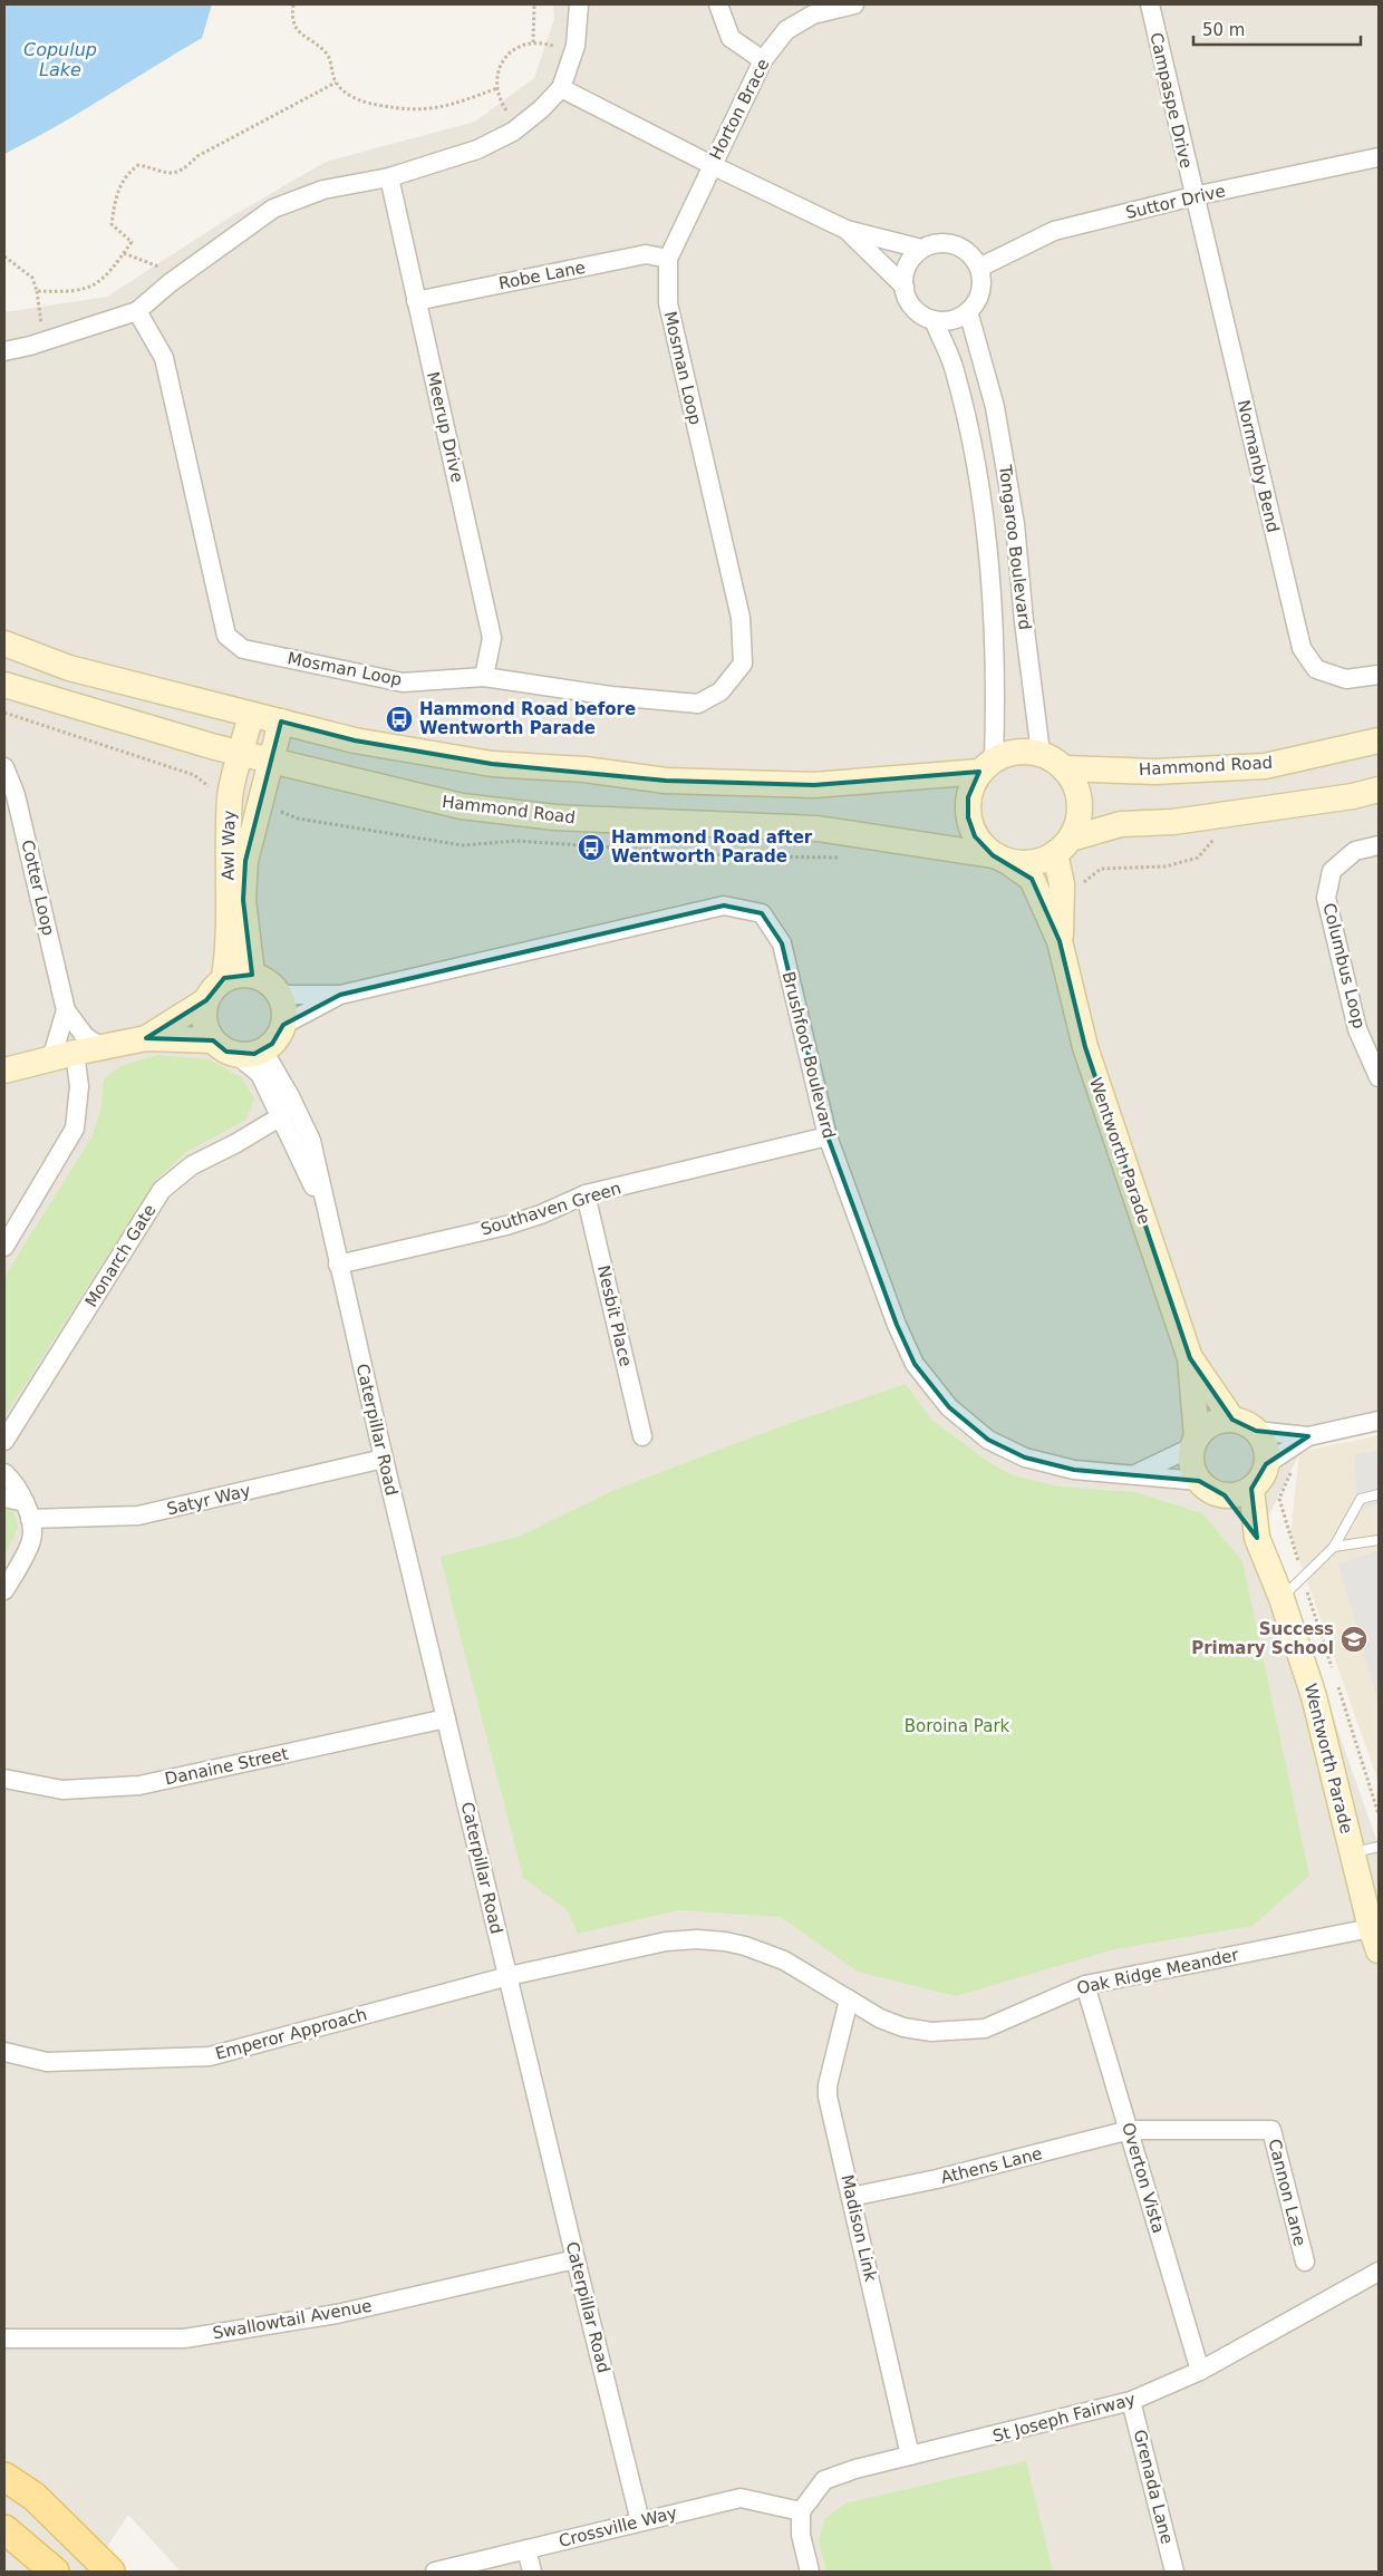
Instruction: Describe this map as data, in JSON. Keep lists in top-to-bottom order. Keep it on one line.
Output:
{"streets":{"main road":["Hammond Road","Awl Way","Wentworth Parade"],"street":["Campaspe Drive","Horton Brace","Suttor Drive","Robe Lane","Mosman Loop","Meerup Drive","Normanby Bend","Tongaroo Boulevard","Cotter Loop","Columbus Loop","Brushfoot Boulevard","Southaven Green","Monarch Gate","Nesbit Place","Caterpillar Road","Satyr Way","Danaine Street","Oak Ridge Meander","Emperor Approach","Athens Lane","Overton Vista","Cannon Lane","Madison Link","Swallowtail Avenue","St Joseph Fairway","Grenada Lane","Crossville Way"]},"crossings":[["Campaspe Drive","Suttor Drive"],["Campaspe Drive","Normanby Bend"],["Horton Brace","Robe Lane"],["Horton Brace","Mosman Loop"],["Suttor Drive","Normanby Bend"],["Suttor Drive","Tongaroo Boulevard"],["Robe Lane","Mosman Loop"],["Robe Lane","Meerup Drive"],["Mosman Loop","Meerup Drive"],["Tongaroo Boulevard","Hammond Road"],["Tongaroo Boulevard","Wentworth Parade"],["Hammond Road","Awl Way"],["Hammond Road","Wentworth Parade"],["Awl Way","Brushfoot Boulevard"],["Awl Way","Caterpillar Road"],["Brushfoot Boulevard","Wentworth Parade"],["Brushfoot Boulevard","Southaven Green"],["Brushfoot Boulevard","Caterpillar Road"],["Wentworth Parade","Oak Ridge Meander"],["Southaven Green","Nesbit Place"],["Southaven Green","Caterpillar Road"],["Monarch Gate","Caterpillar Road"],["Caterpillar Road","Satyr Way"],["Caterpillar Road","Danaine Street"],["Caterpillar Road","Oak Ridge Meander"],["Caterpillar Road","Emperor Approach"],["Caterpillar Road","Swallowtail Avenue"],["Caterpillar Road","Crossville Way"],["Oak Ridge Meander","Emperor Approach"],["Oak Ridge Meander","Overton Vista"],["Oak Ridge Meander","Madison Link"],["Athens Lane","Overton Vista"],["Athens Lane","Cannon Lane"],["Athens Lane","Madison Link"],["Overton Vista","Cannon Lane"],["Overton Vista","St Joseph Fairway"],["Madison Link","St Joseph Fairway"],["St Joseph Fairway","Grenada Lane"],["St Joseph Fairway","Crossville Way"]],"water":["Copulup Lake"],"parks":["Boroina Park"],"places":{"bus stop":["Hammond Road before Wentworth Parade","Hammond Road after Wentworth Parade"],"school or university":["Success Primary School"]},"scale_bar":"50 m"}
